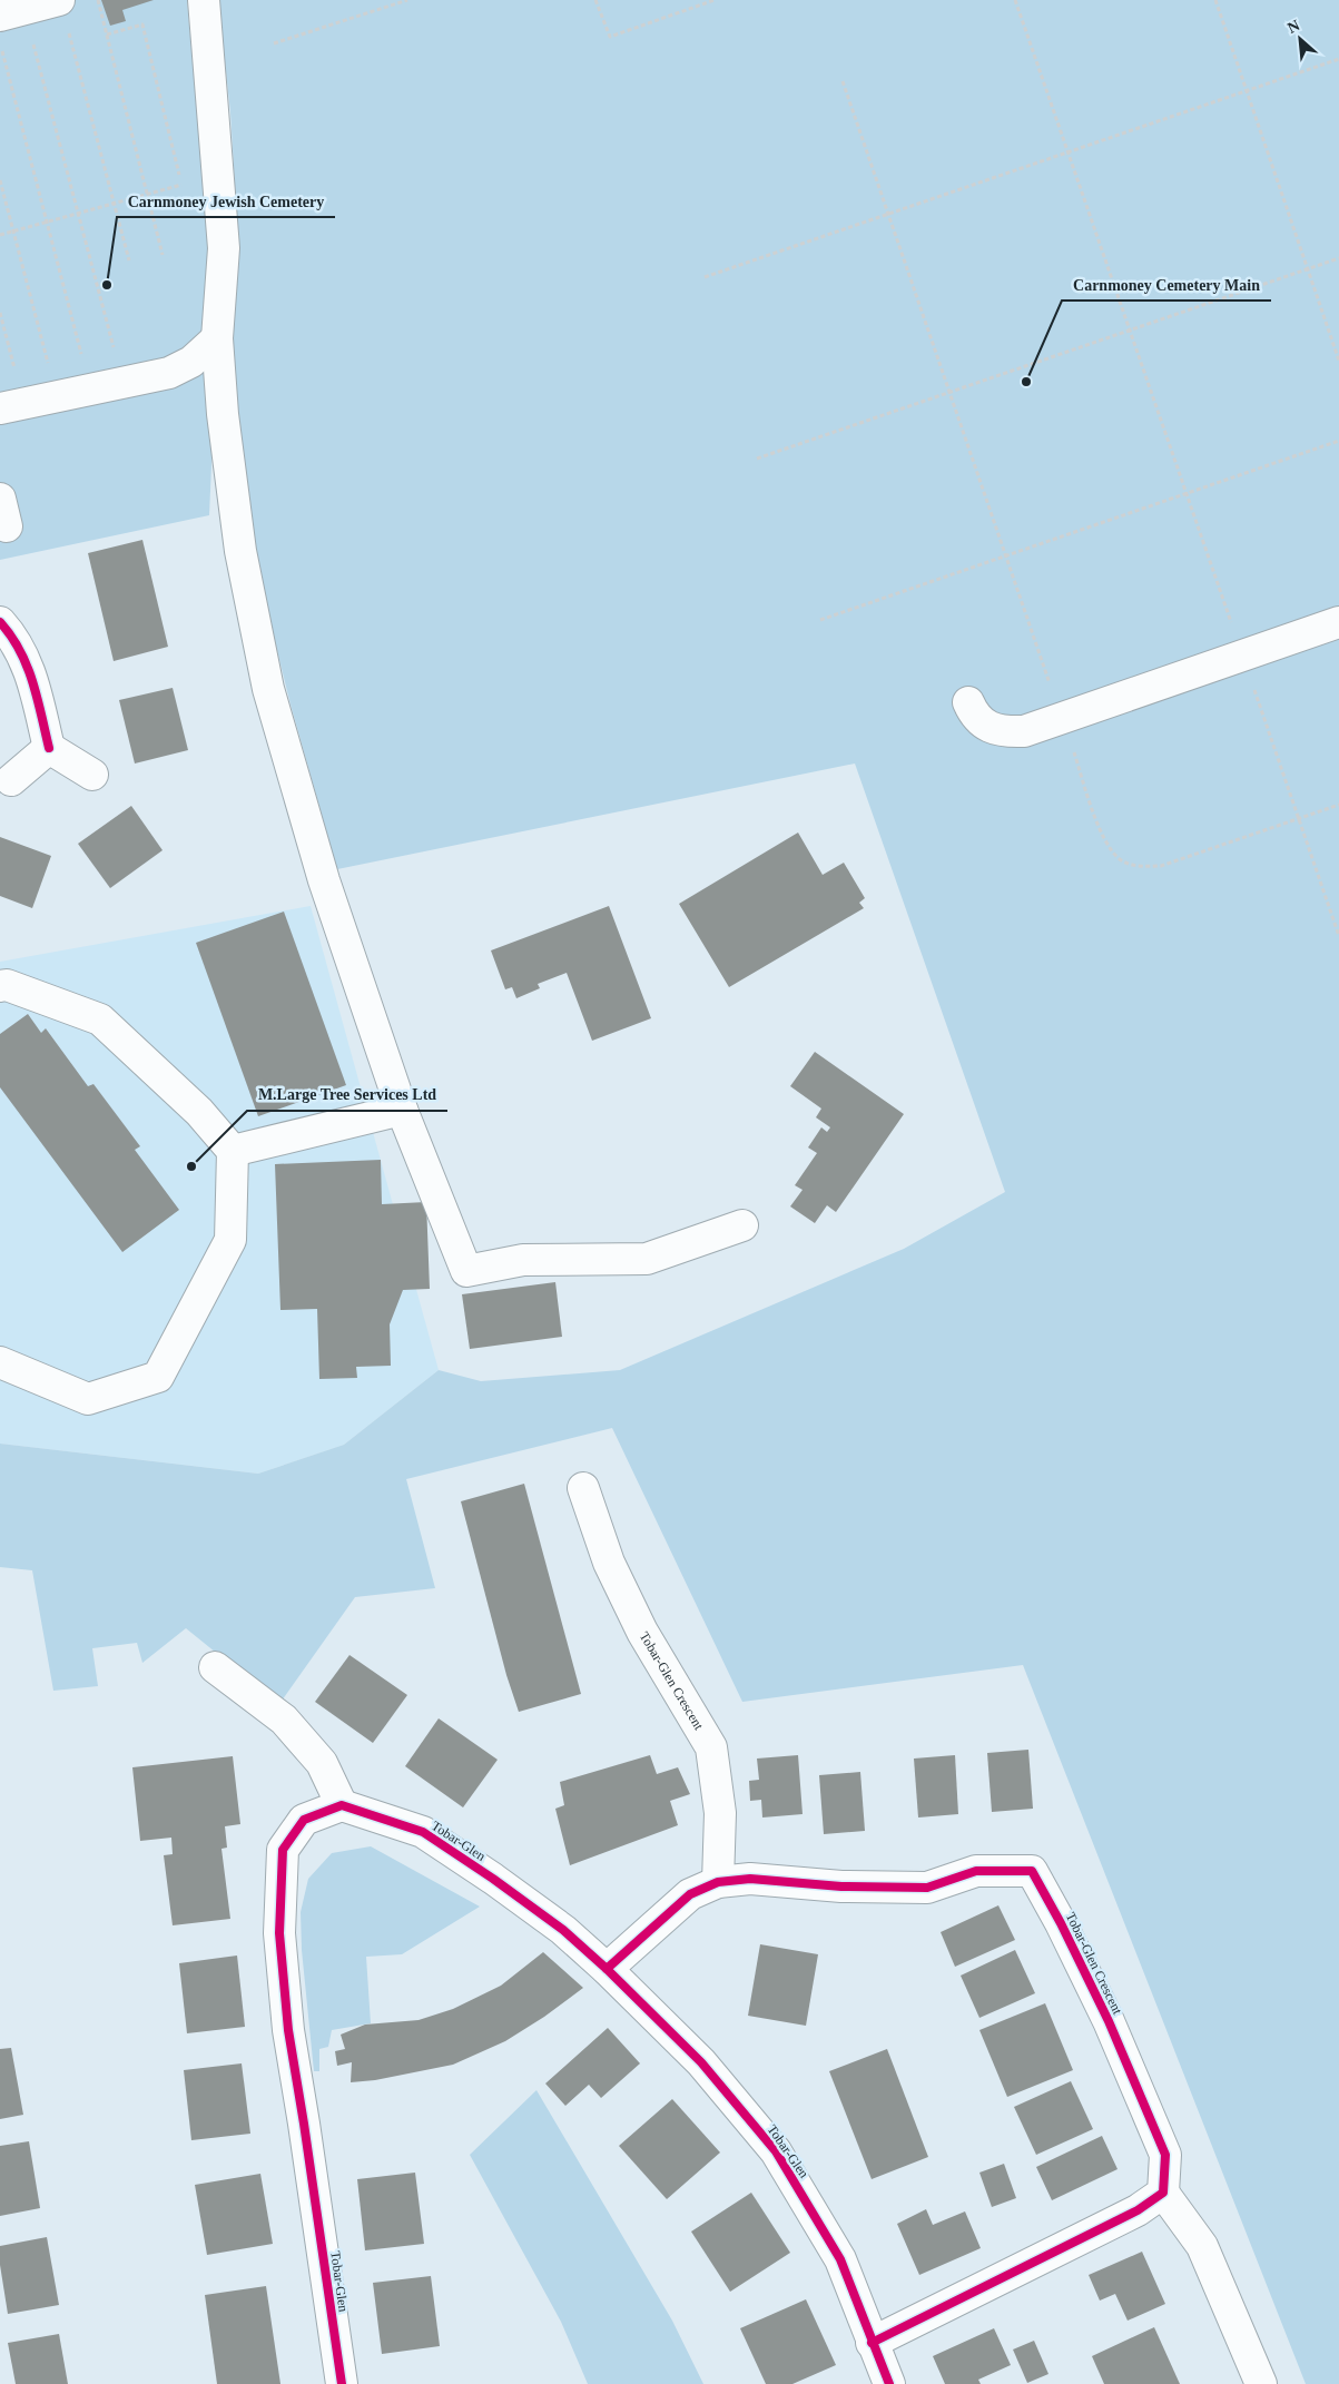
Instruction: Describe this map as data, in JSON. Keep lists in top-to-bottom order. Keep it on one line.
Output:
{"streets":{"street":["Tobar-Glen Crescent","Tobar-Glen"]},"crossings":[["Tobar-Glen Crescent","Tobar-Glen"]],"places":["Carnmoney Jewish Cemetery","Carnmoney Cemetery Main","M.Large Tree Services Ltd"],"north":"top left"}
